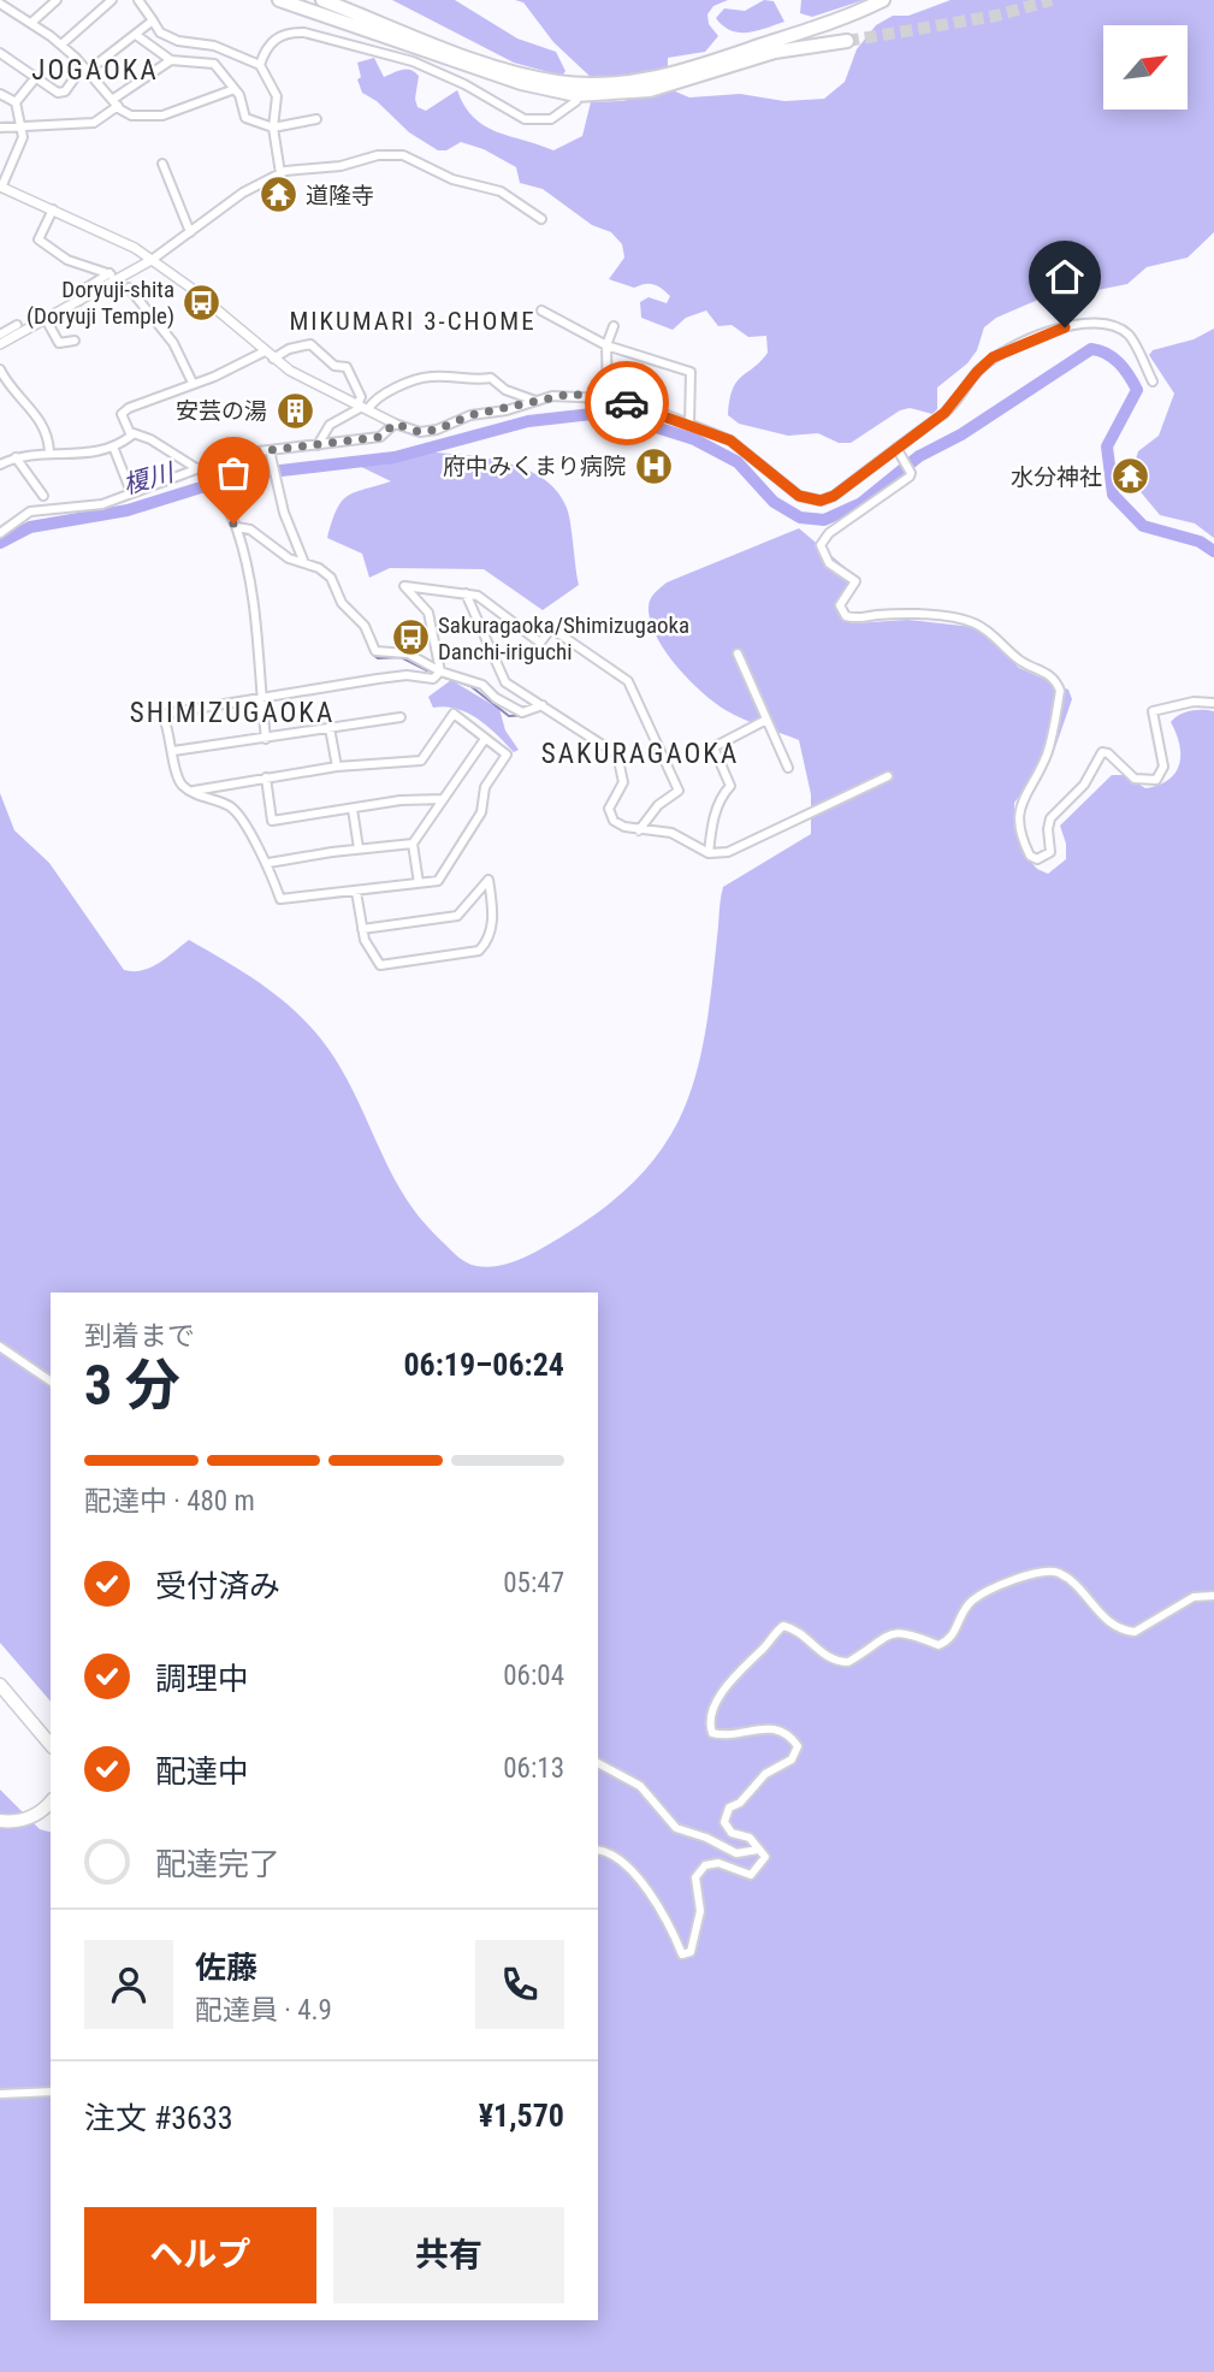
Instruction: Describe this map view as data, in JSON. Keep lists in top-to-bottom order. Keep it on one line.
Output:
{"districts":["JOGAOKA","MIKUMARI 3-CHOME","SHIMIZUGAOKA","SAKURAGAOKA"],"water":["榎川"],"places":{"temple":["道隆寺","水分神社"],"bus stop":["Doryuji-shita (Doryuji Temple)","Sakuragaoka/Shimizugaoka Danchi-iriguchi"],"building":["安芸の湯"],"hospital":["府中みくまり病院"]},"north":"top right","page":{"heading":["3 分","到着まで","06:19–06:24"],"panel":["佐藤","配達員 · 4.9","注文 #3633","¥1,570"],"bar":"配達中 · 480 m","list":[["受付済み","05:47"],["調理中","06:04"],["配達中","06:13"],"配達完了"],"buttons":["ヘルプ","共有"]}}
